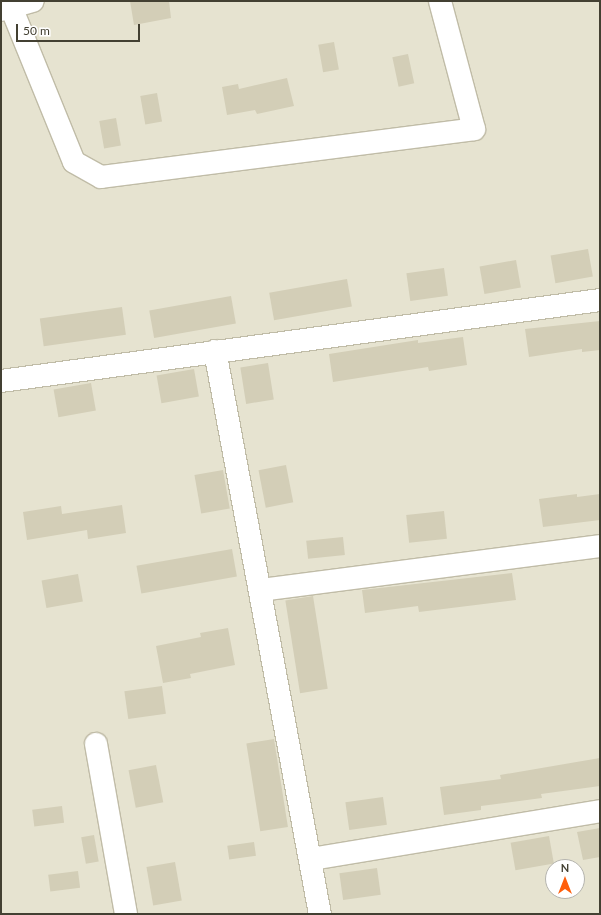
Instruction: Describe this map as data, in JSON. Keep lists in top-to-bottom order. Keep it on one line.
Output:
{"scale_bar":"50 m","north":"top"}
